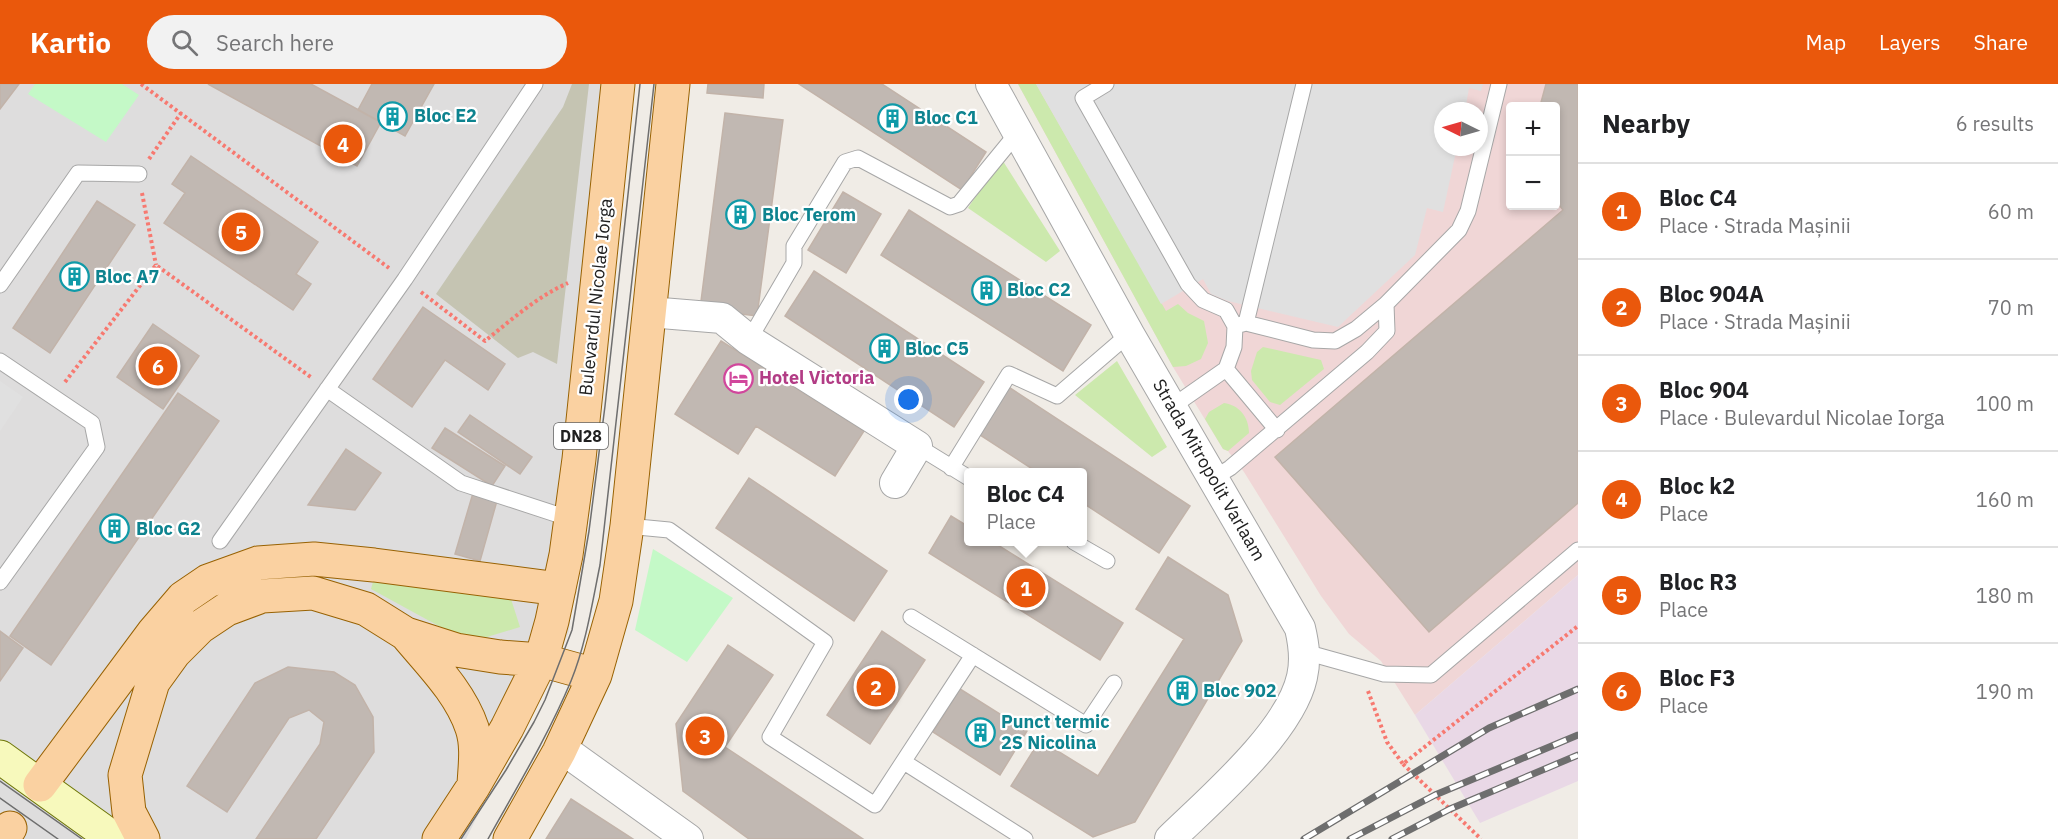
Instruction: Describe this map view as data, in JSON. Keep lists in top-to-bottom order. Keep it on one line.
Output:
{"streets":{"main road":["Bulevardul Nicolae Iorga","DN28"],"street":["Strada Mitropolit Varlaam"]},"places":{"building":["Bloc E2","Bloc C1","Bloc Terom","Bloc A7","Bloc C2","Bloc C5","Bloc G2","Bloc 902","Punct termic 2S Nicolina"],"hotel":["Hotel Victoria"]},"north":"left","page":{"header":"Kartio","search":"Search here","nav":["Map","Layers","Share"],"heading":["Nearby","6 results"],"map_buttons":["+","−"],"pins":["4","5","6","1","2","3"],"list":[{"mark":"1","name":"Bloc C4","note":"Place · Strada Mașinii","value":"60 m"},{"mark":"2","name":"Bloc 904A","note":"Place · Strada Mașinii","value":"70 m"},{"mark":"3","name":"Bloc 904","note":"Place · Bulevardul Nicolae Iorga","value":"100 m"},{"mark":"4","name":"Bloc k2","note":"Place","value":"160 m"},{"mark":"5","name":"Bloc R3","note":"Place","value":"180 m"},{"mark":"6","name":"Bloc F3","note":"Place","value":"190 m"}],"popup":["Bloc C4","Place"]}}
